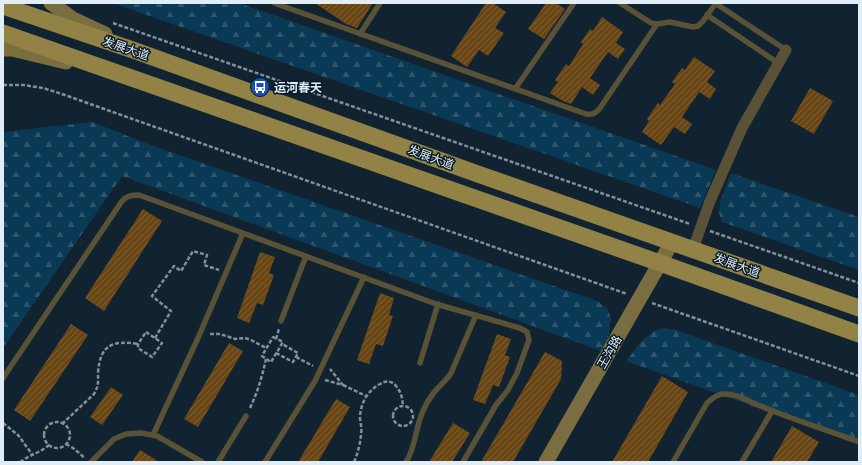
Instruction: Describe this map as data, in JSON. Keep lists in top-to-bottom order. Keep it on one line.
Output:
{"streets":{"main road":["发展大道"],"street":["王沟路"]},"crossings":[["发展大道","王沟路"]],"places":{"bus stop":["运河春天"]}}
